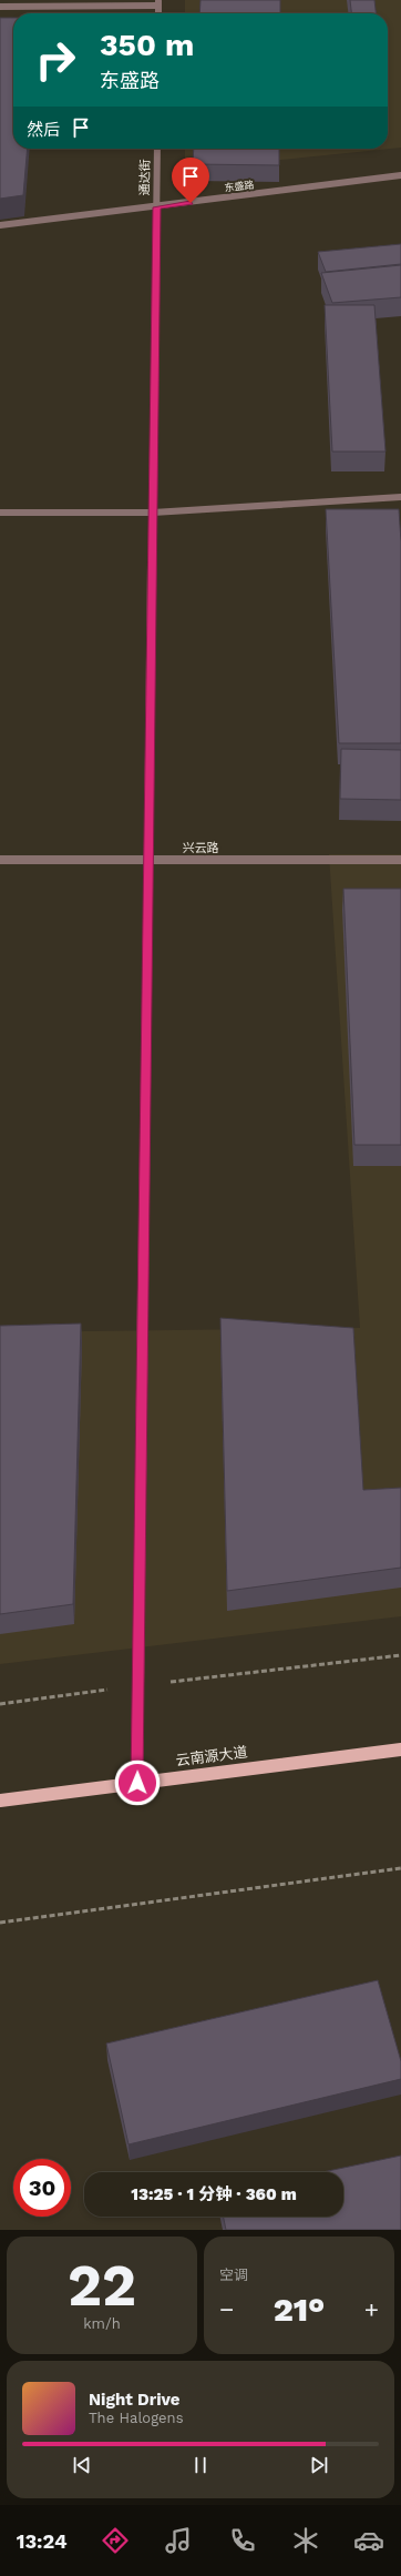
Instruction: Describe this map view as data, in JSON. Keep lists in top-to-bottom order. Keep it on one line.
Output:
{"streets":{"main road":["云南源大道"],"street":["通达街","东盛路","兴云路"]},"crossings":[["通达街","东盛路"],["通达街","兴云路"],["通达街","云南源大道"]],"page":{"turn":["350 m","东盛路"],"then":"然后","limit":"30","trip":"13:25 · 1 分钟 · 360 m","tile":[["22","km/h"],"空调"],"heat":["−","21°","+"],"song":["Night Drive","The Halogens"],"tabs":"13:24"}}
